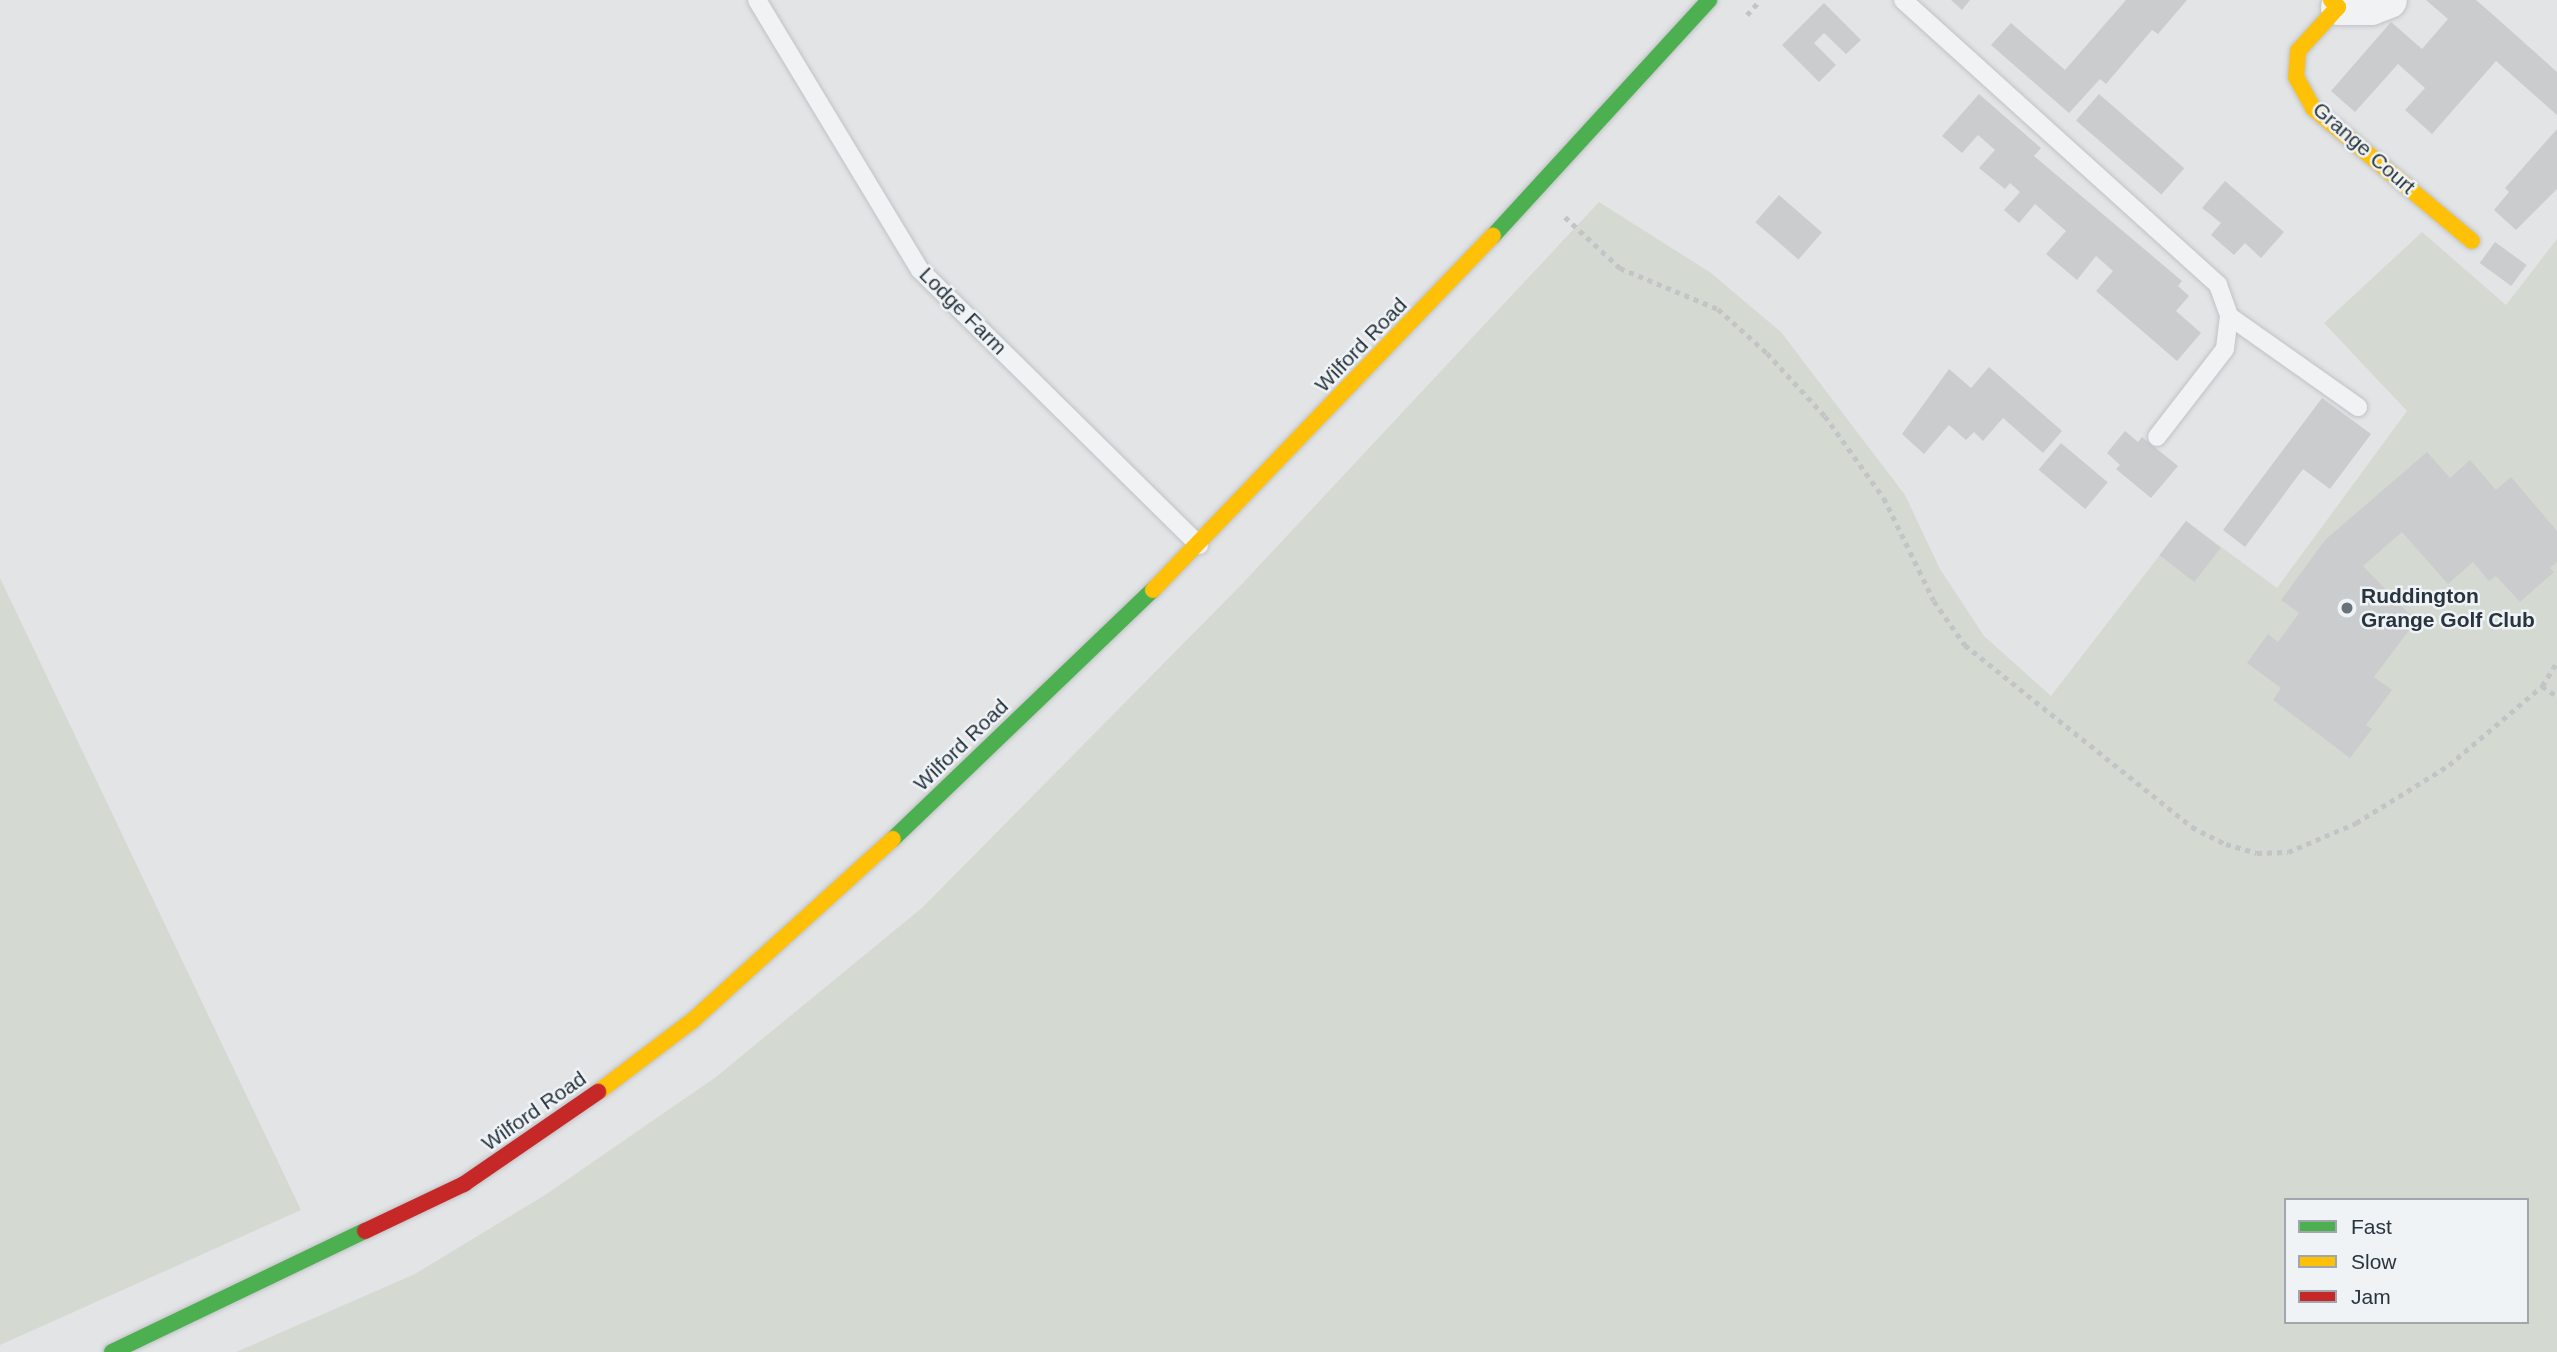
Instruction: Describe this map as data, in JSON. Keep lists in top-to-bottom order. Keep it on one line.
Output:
{"streets":{"main road":["Grange Court","Wilford Road"],"lane":["Lodge Farm"]},"crossings":[["Lodge Farm","Wilford Road"]],"places":["Ruddington Grange Golf Club"],"legend":["Fast","Slow","Jam"]}
